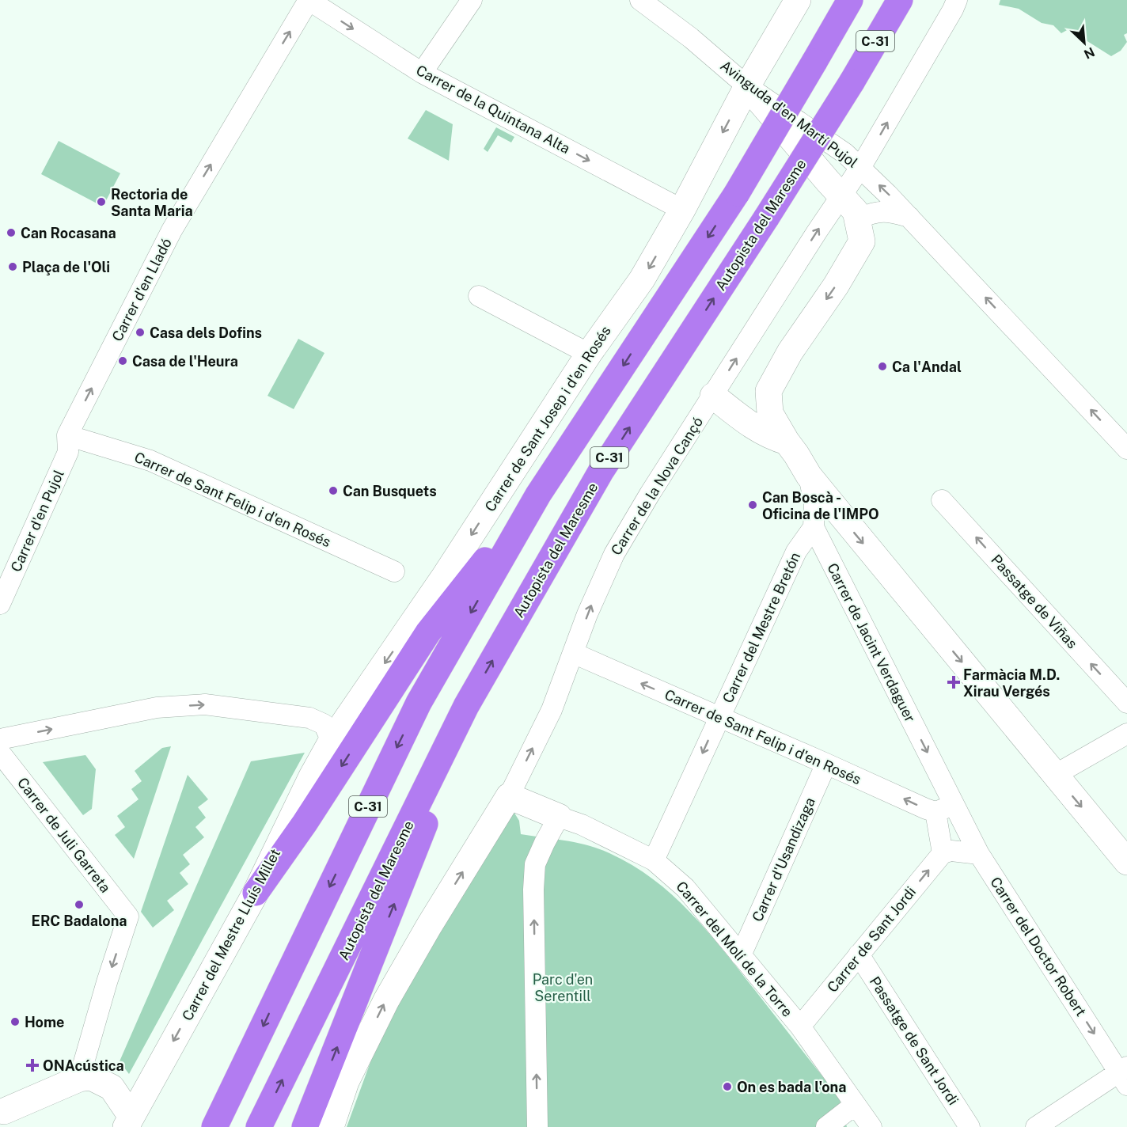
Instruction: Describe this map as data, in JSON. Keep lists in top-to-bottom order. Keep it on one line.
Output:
{"streets":{"highway":["C-31","Autopista del Maresme"],"street":["Carrer de la Quintana Alta","Avinguda d'en Martí Pujol","Carrer d'en Lladó","Carrer de Sant Josep i d'en Rosés","Carrer de la Nova Cançó","Carrer de Sant Felip i d'en Rosés","Carrer d'en Pujol","Passatge de Viñas","Carrer del Mestre Bretón","Carrer de Jacint Verdaguer","Carrer de Juli Garreta","Carrer d'Usandizaga","Carrer del Mestre Lluís Millet","Carrer de Sant Jordi","Carrer del Doctor Robert","Carrer del Molí de la Torre","Passatge de Sant Jordi"]},"crossings":[["Carrer de la Quintana Alta","Carrer d'en Lladó"],["Carrer de la Quintana Alta","Carrer de Sant Josep i d'en Rosés"],["Avinguda d'en Martí Pujol","Carrer de Sant Josep i d'en Rosés"],["Avinguda d'en Martí Pujol","Carrer de la Nova Cançó"],["Carrer d'en Lladó","Carrer de Sant Felip i d'en Rosés"],["Carrer d'en Lladó","Carrer d'en Pujol"],["Carrer de Sant Josep i d'en Rosés","Carrer del Mestre Lluís Millet"],["Carrer de la Nova Cançó","Carrer de Sant Felip i d'en Rosés"],["Carrer de Sant Felip i d'en Rosés","Carrer d'en Pujol"],["Carrer de Sant Felip i d'en Rosés","Carrer del Mestre Bretón"],["Carrer de Sant Felip i d'en Rosés","Carrer de Jacint Verdaguer"],["Carrer de Sant Felip i d'en Rosés","Carrer d'Usandizaga"],["Carrer de Sant Felip i d'en Rosés","Carrer del Doctor Robert"],["Carrer del Mestre Bretón","Carrer de Jacint Verdaguer"],["Carrer del Mestre Bretón","Carrer del Molí de la Torre"],["Carrer de Jacint Verdaguer","Carrer del Doctor Robert"],["Carrer d'Usandizaga","Carrer del Molí de la Torre"],["Carrer de Sant Jordi","Carrer del Molí de la Torre"],["Carrer de Sant Jordi","Passatge de Sant Jordi"]],"one_way":["Carrer de la Quintana Alta","Avinguda d'en Martí Pujol","Carrer d'en Lladó","Carrer de Sant Josep i d'en Rosés","Carrer de la Nova Cançó","Carrer de Sant Felip i d'en Rosés","Carrer del Mestre Bretón","Carrer de Juli Garreta","Carrer de Sant Jordi"],"parks":["Parc d'en Serentill"],"places":{"other":["Rectoria de Santa Maria","Can Rocasana","Plaça de l'Oli","Casa dels Dofins","Casa de l'Heura","Ca l'Andal","Can Busquets","Can Boscà - Oficina de l'IMPO","ERC Badalona","Home","On es bada l'ona"],"health":["Farmàcia M.D. Xirau Vergés","ONAcústica"]},"north":"bottom right"}
